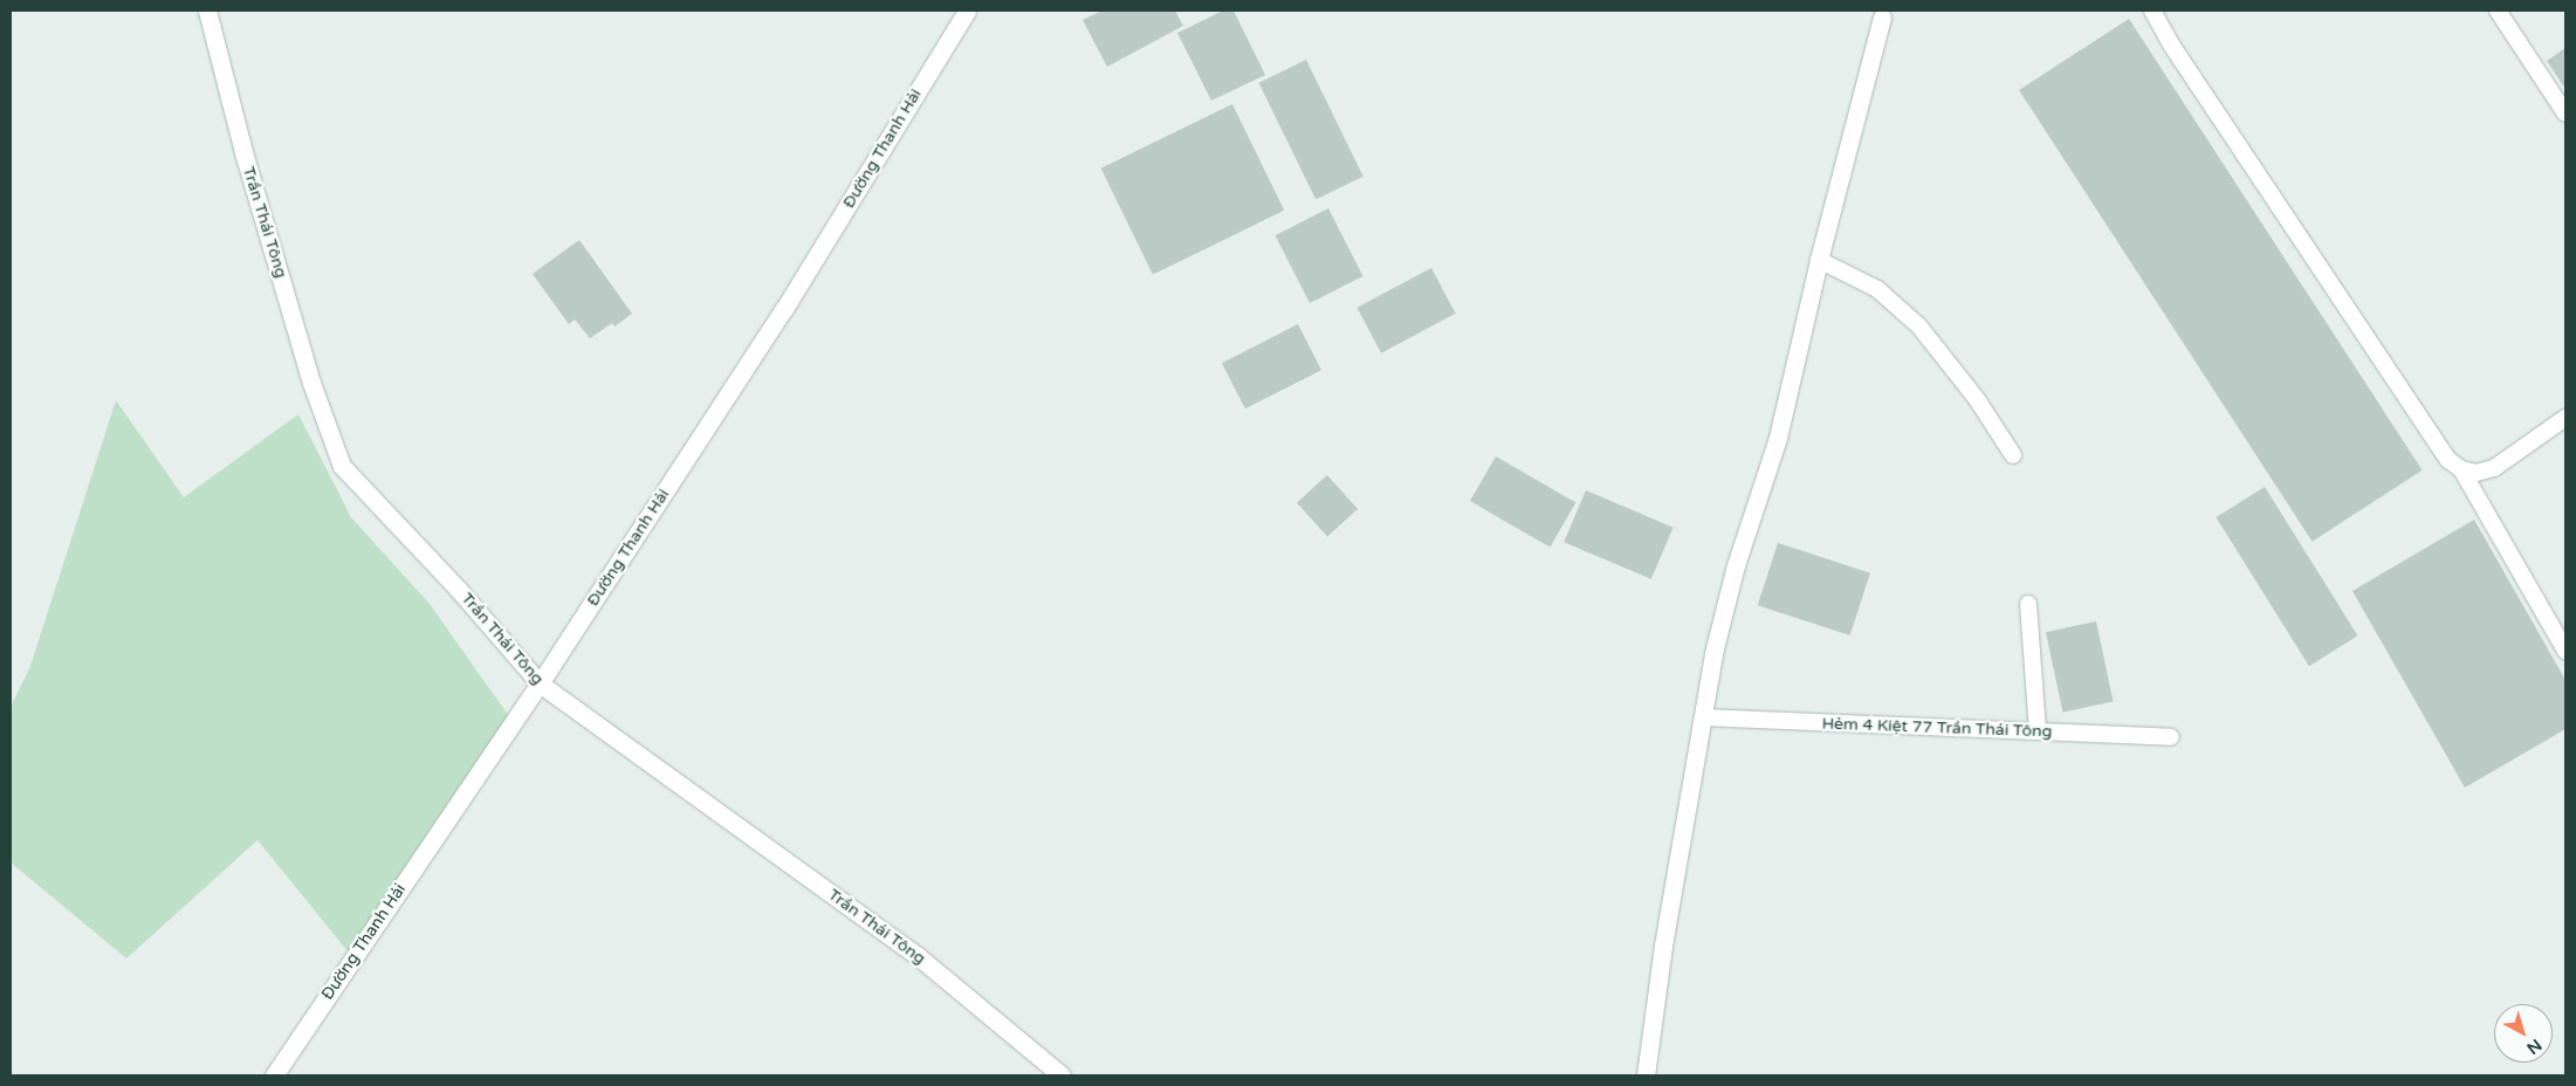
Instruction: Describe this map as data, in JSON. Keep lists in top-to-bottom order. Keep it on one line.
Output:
{"streets":{"street":["Đường Thanh Hải","Trần Thái Tông"],"lane":["Hẻm 4 Kiệt 77 Trần Thái Tông"]},"crossings":[["Đường Thanh Hải","Trần Thái Tông"]],"north":"bottom right"}
